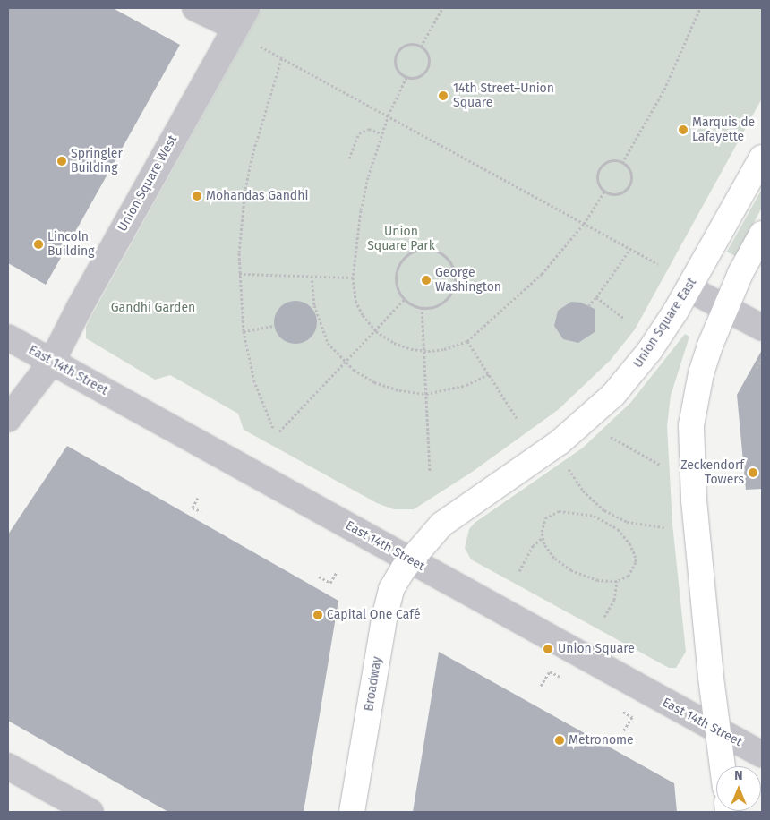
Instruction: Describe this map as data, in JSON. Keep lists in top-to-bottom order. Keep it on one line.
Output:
{"streets":{"main road":["Union Square East","Broadway"],"street":["Union Square West","East 14th Street"]},"crossings":[["Union Square West","East 14th Street"],["Union Square East","East 14th Street"],["Union Square East","Broadway"],["East 14th Street","Broadway"]],"parks":["Union Square Park","Gandhi Garden"],"places":["14th Street–Union Square","Marquis de Lafayette","Springler Building","Mohandas Gandhi","Lincoln Building","George Washington","Zeckendorf Towers","Capital One Café","Union Square","Metronome"],"north":"top"}
